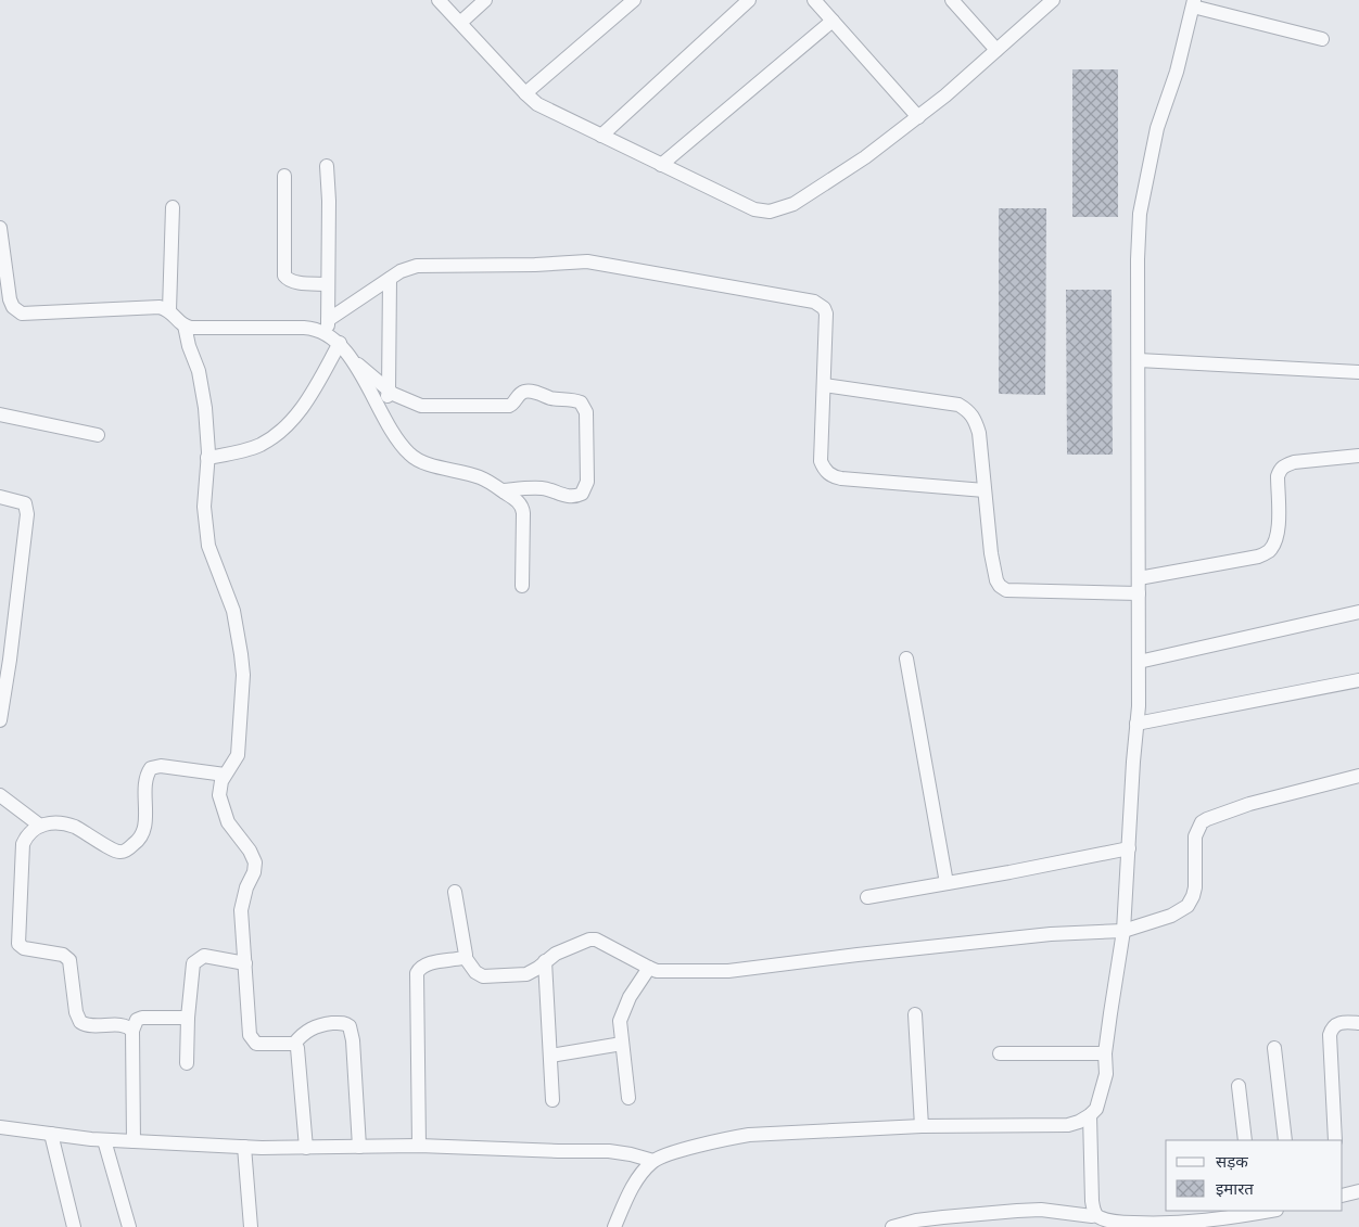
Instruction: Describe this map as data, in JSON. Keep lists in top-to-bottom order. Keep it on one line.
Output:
{"legend":["सड़क","इमारत"]}
